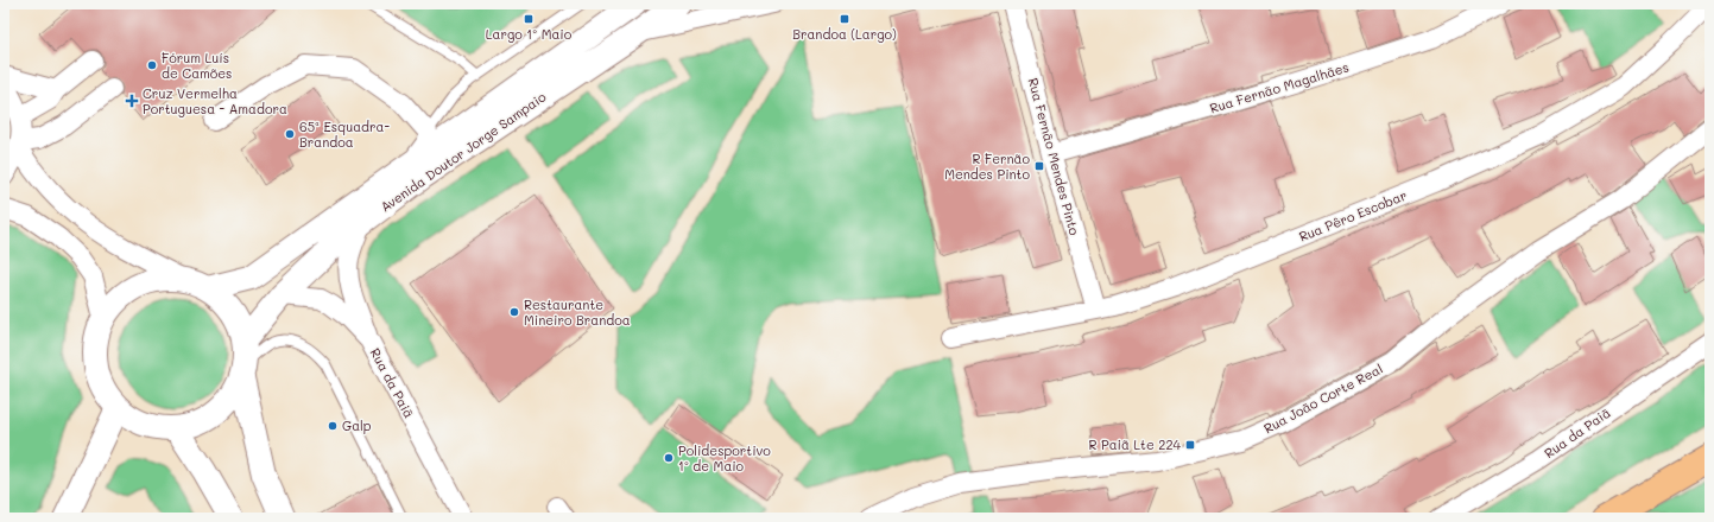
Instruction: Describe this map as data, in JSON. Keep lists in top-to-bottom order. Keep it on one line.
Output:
{"streets":{"street":["Rua Fernão Magalhães","Avenida Doutor Jorge Sampaio","Rua Fernão Mendes Pinto","Rua Pêro Escobar","Rua da Paiã","Rua João Corte Real"]},"crossings":[["Rua Fernão Magalhães","Rua Fernão Mendes Pinto"],["Avenida Doutor Jorge Sampaio","Rua da Paiã"],["Rua Fernão Mendes Pinto","Rua Pêro Escobar"]],"places":{"transit":["Largo 1º Maio","Brandoa (Largo)","R Fernão Mendes Pinto","R Paiã Lte 224"],"other":["Fórum Luís de Camões","65ª Esquadra- Brandoa","Restaurante Mineiro Brandoa","Galp","Polidesportivo 1º de Maio"],"health":["Cruz Vermelha Portuguesa - Amadora"]}}
